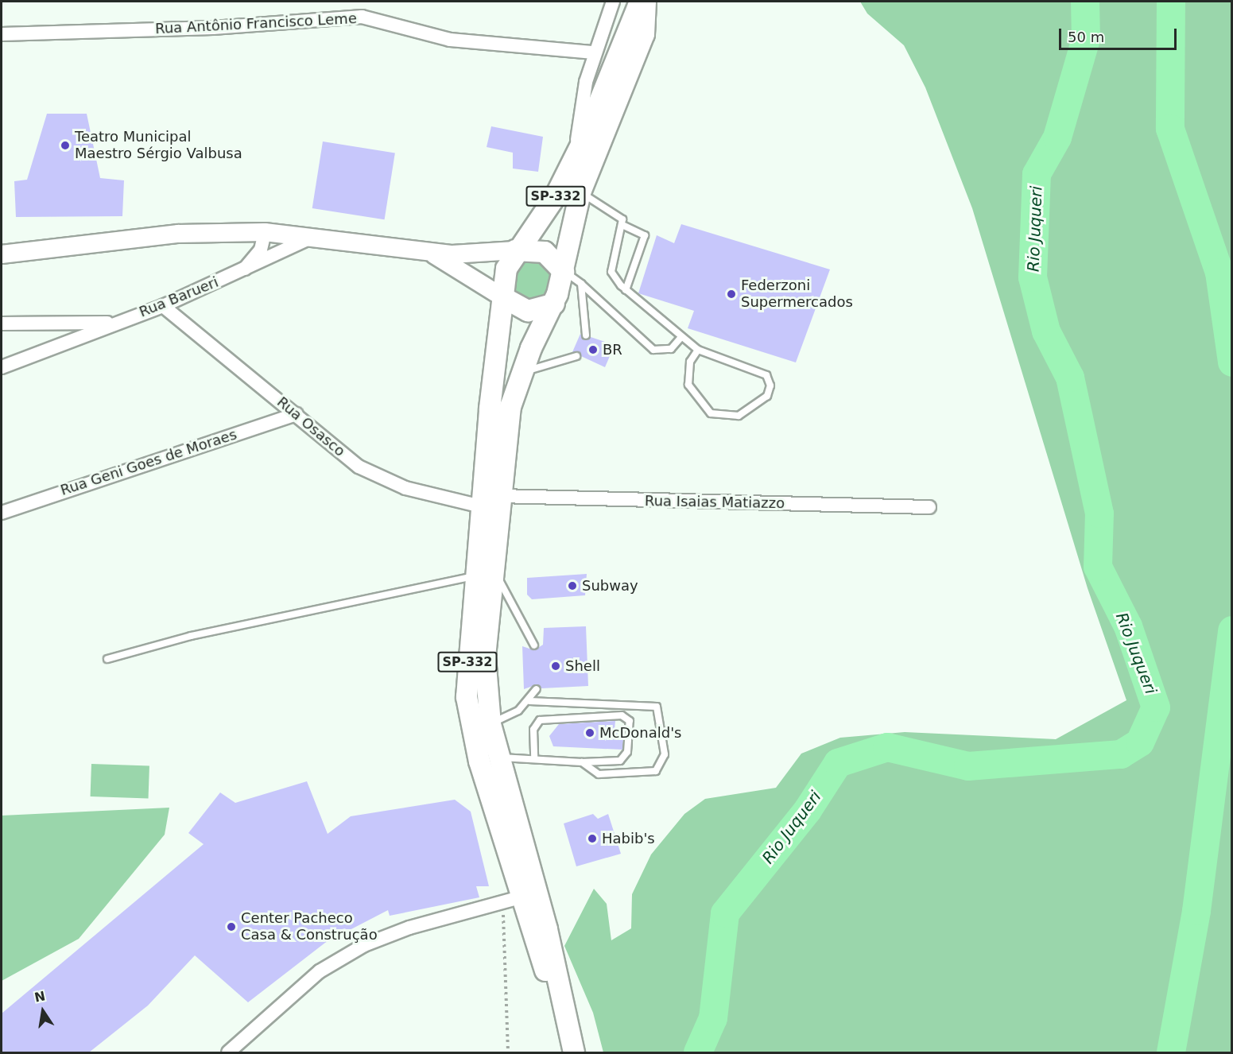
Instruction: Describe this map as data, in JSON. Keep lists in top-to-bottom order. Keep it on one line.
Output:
{"streets":{"main road":["SP-332"],"street":["Rua Antônio Francisco Leme","Rua Barueri","Rua Osasco","Rua Geni Goes de Moraes","Rua Isaias Matiazzo"]},"crossings":[["SP-332","Rua Osasco"],["SP-332","Rua Isaias Matiazzo"],["Rua Barueri","Rua Osasco"],["Rua Osasco","Rua Geni Goes de Moraes"]],"water":["Rio Juqueri"],"places":["Teatro Municipal Maestro Sérgio Valbusa","Federzoni Supermercados","BR","Subway","Shell","McDonald's","Habib's","Center Pacheco Casa & Construção"],"scale_bar":"50 m","north":"top"}
